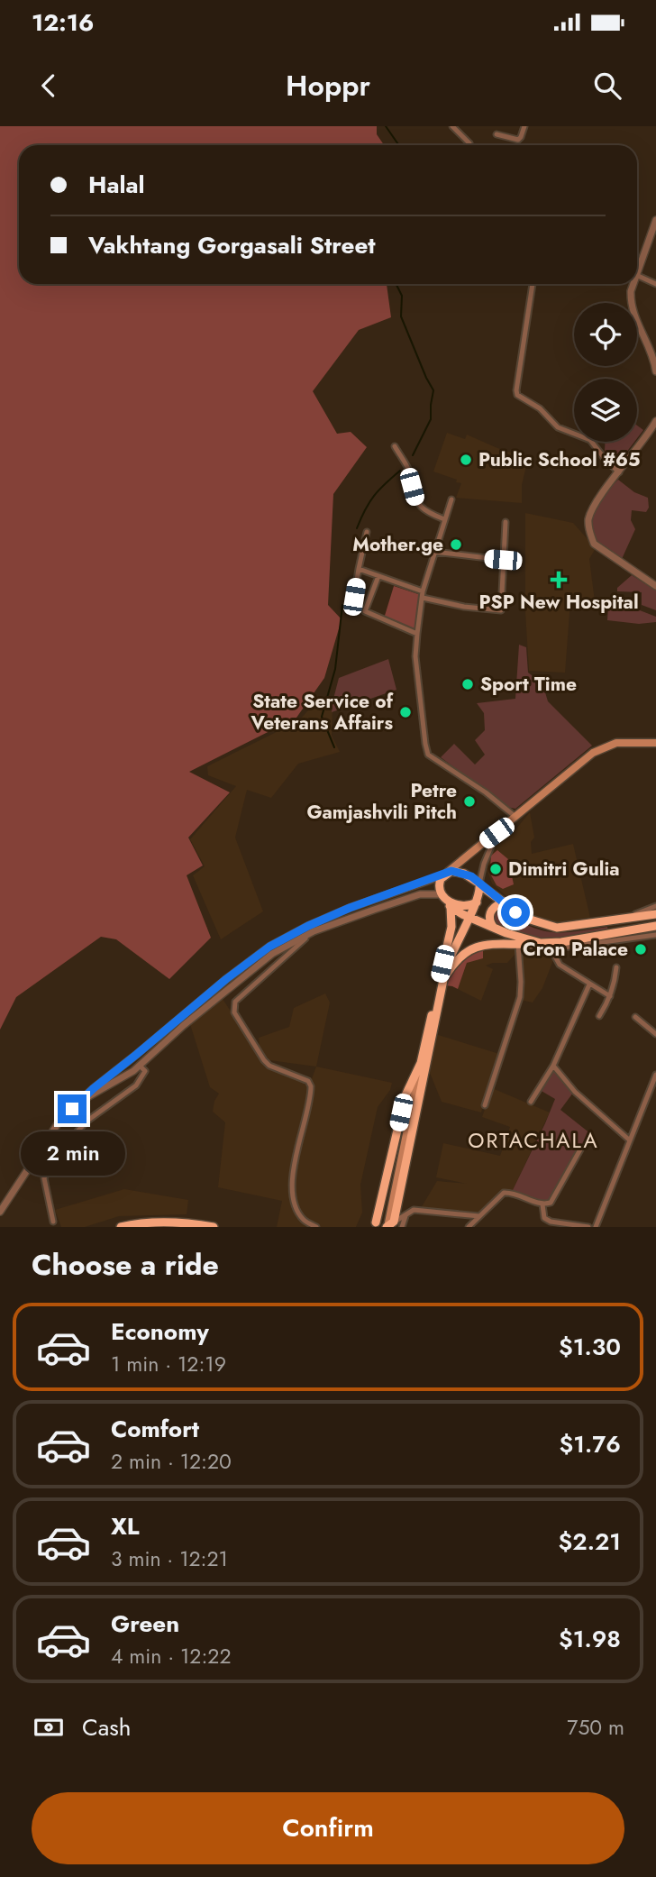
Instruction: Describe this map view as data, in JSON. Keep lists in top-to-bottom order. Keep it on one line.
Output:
{"districts":["ORTACHALA"],"places":{"other":["Public School #65","Mother.ge","Sport Time","State Service of Veterans Affairs","Petre Gamjashvili Pitch","Dimitri Gulia","Cron Palace"],"health":["PSP New Hospital"]},"page":{"status":"12:16","header":"Hoppr","banner":["Halal","Vakhtang Gorgasali Street"],"bubble":"2 min","heading":"Choose a ride","list":[{"name":"Economy","note":"1 min · 12:19","value":"$1.30"},{"name":"Comfort","note":"2 min · 12:20","value":"$1.76"},{"name":"XL","note":"3 min · 12:21","value":"$2.21"},{"name":"Green","note":"4 min · 12:22","value":"$1.98"}],"pay":["Cash","750 m"],"buttons":"Confirm"}}
